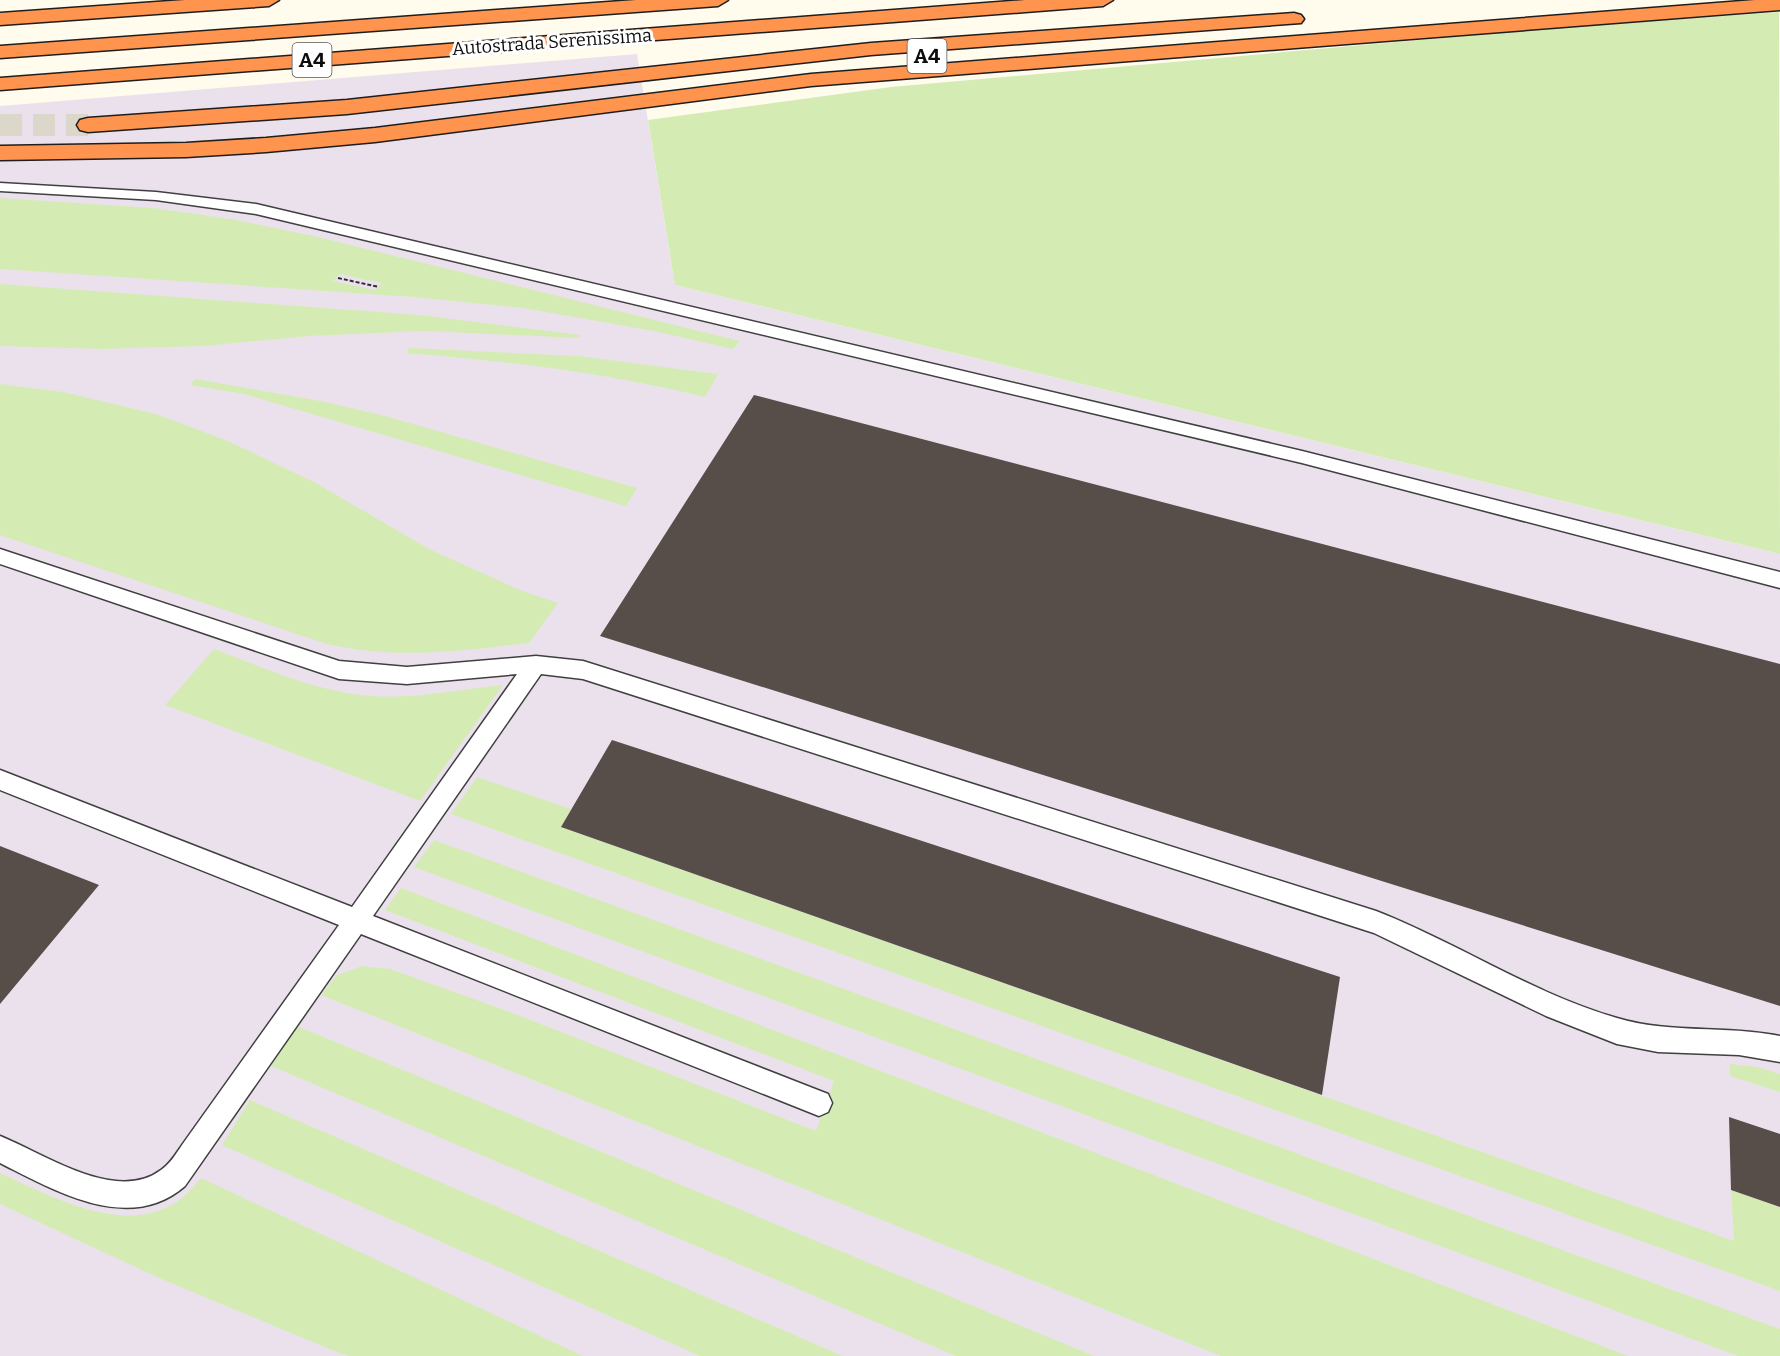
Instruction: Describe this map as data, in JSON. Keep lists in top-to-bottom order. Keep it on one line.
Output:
{"streets":{"highway":["Autostrada Serenissima","A4"]}}
